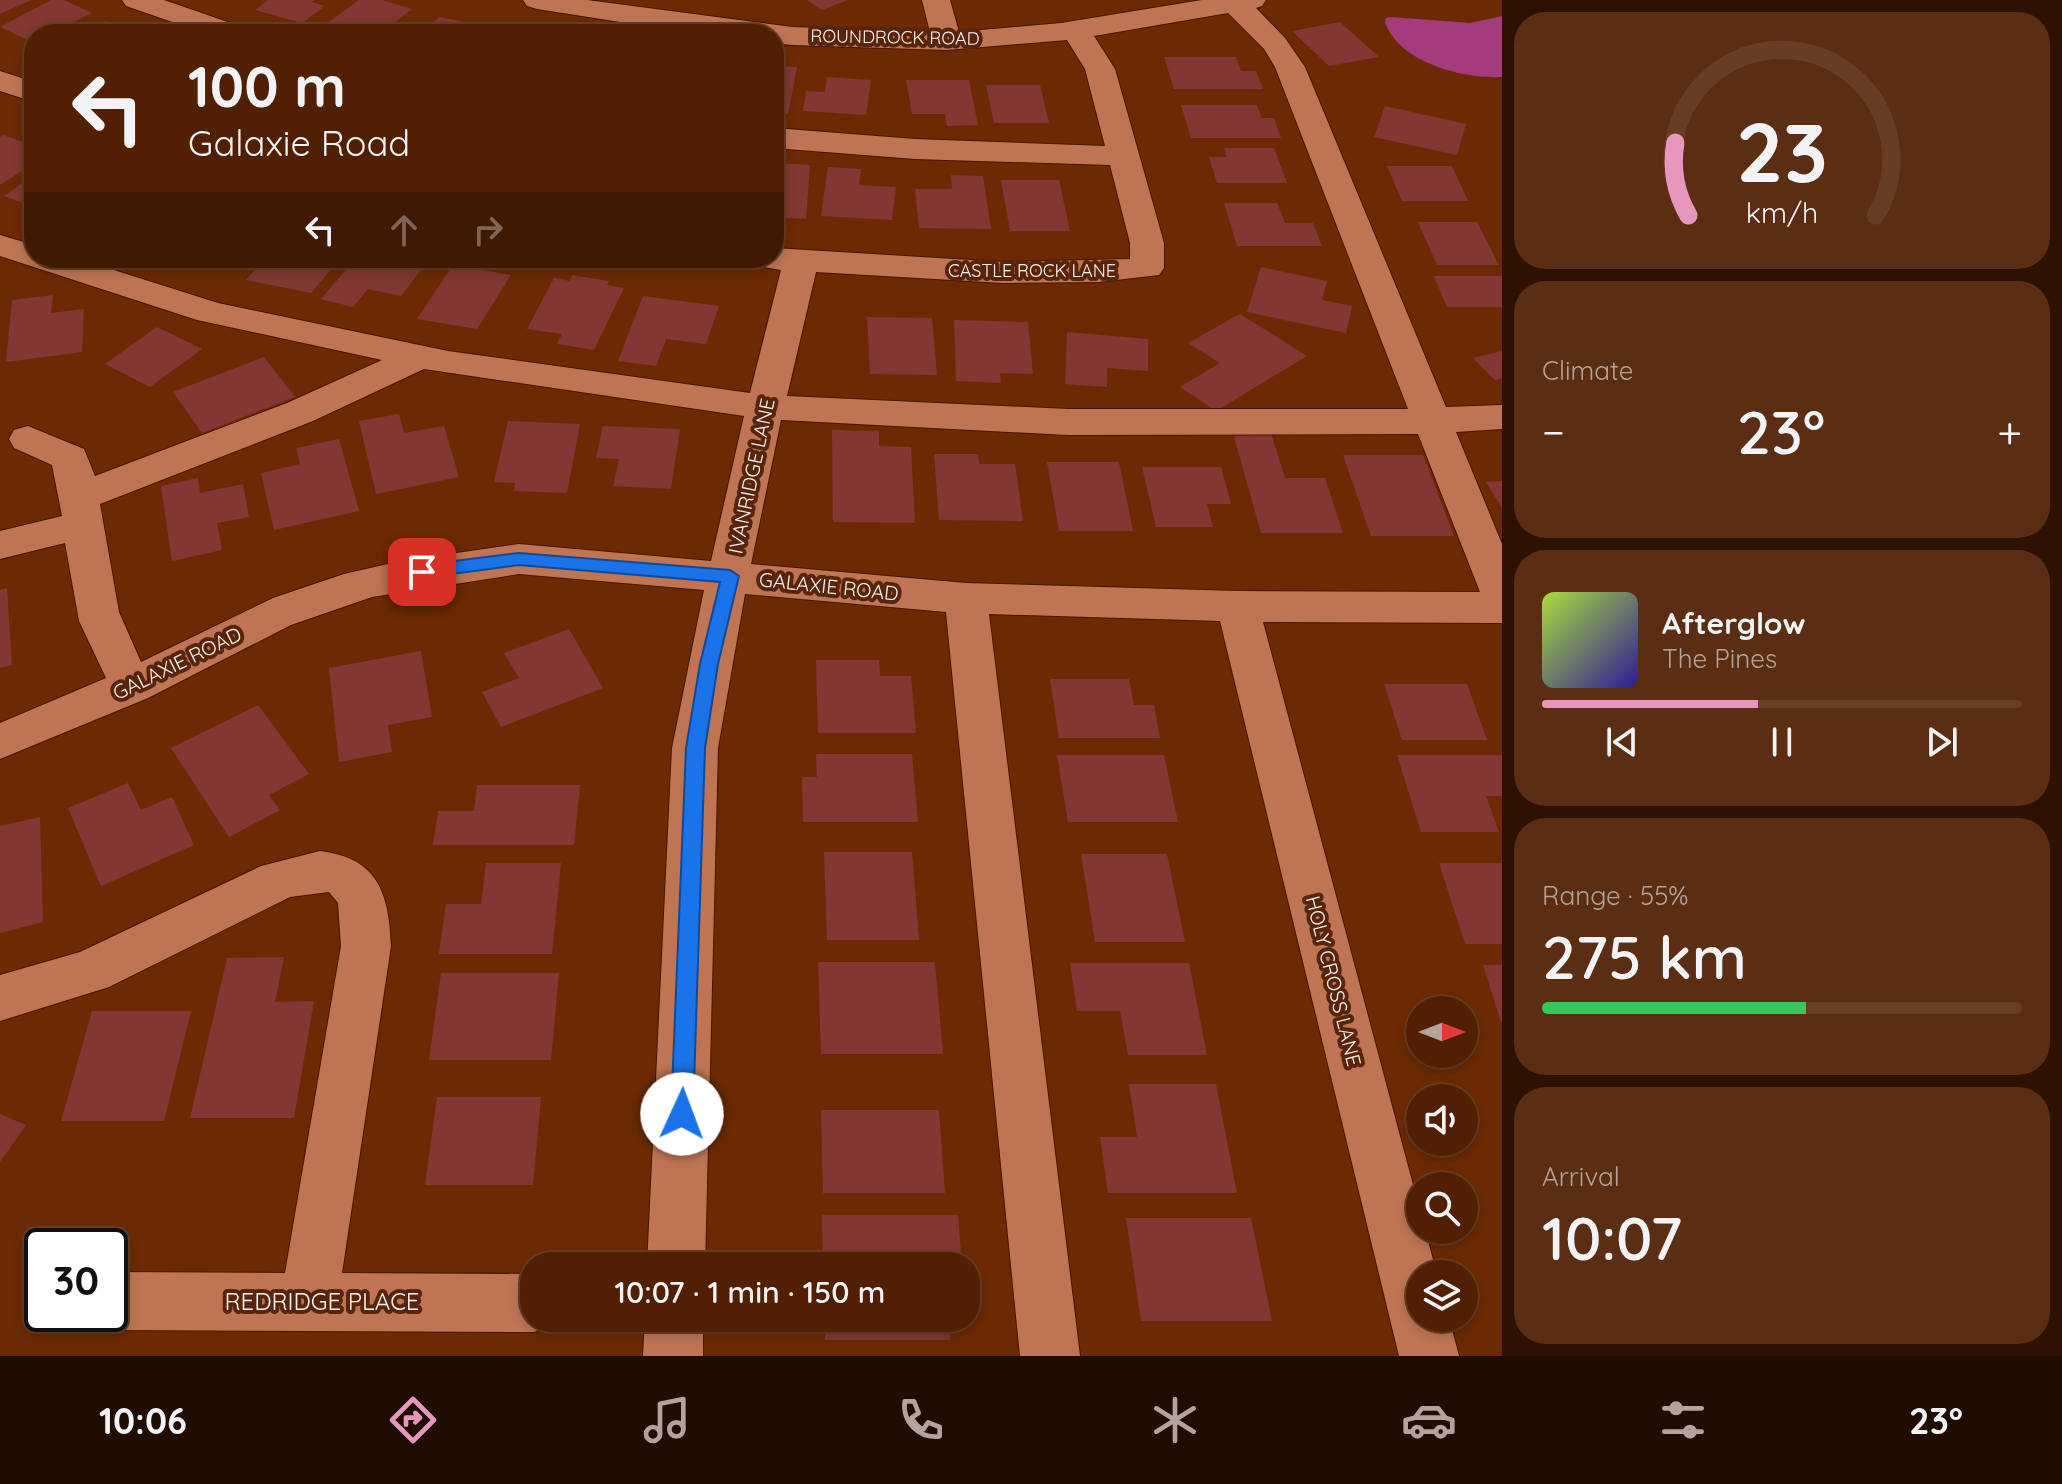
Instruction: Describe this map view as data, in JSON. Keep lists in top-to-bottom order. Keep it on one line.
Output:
{"streets":{"street":["ROUNDROCK ROAD","CASTLE ROCK LANE","IVANRIDGE LANE","GALAXIE ROAD","HOLY CROSS LANE","REDRIDGE PLACE"]},"crossings":[["ROUNDROCK ROAD","CASTLE ROCK LANE"],["IVANRIDGE LANE","GALAXIE ROAD"],["GALAXIE ROAD","HOLY CROSS LANE"]],"north":"right","page":{"turn":["100 m","Galaxie Road"],"tile":["Climate",["Range · 55%","275 km"],["Arrival","10:07"]],"heat":["−","23°","+"],"song":["Afterglow","The Pines"],"limit":"30","trip":"10:07 · 1 min · 150 m","tabs":["10:06","23°"],"gauge":["23","km/h"]}}
